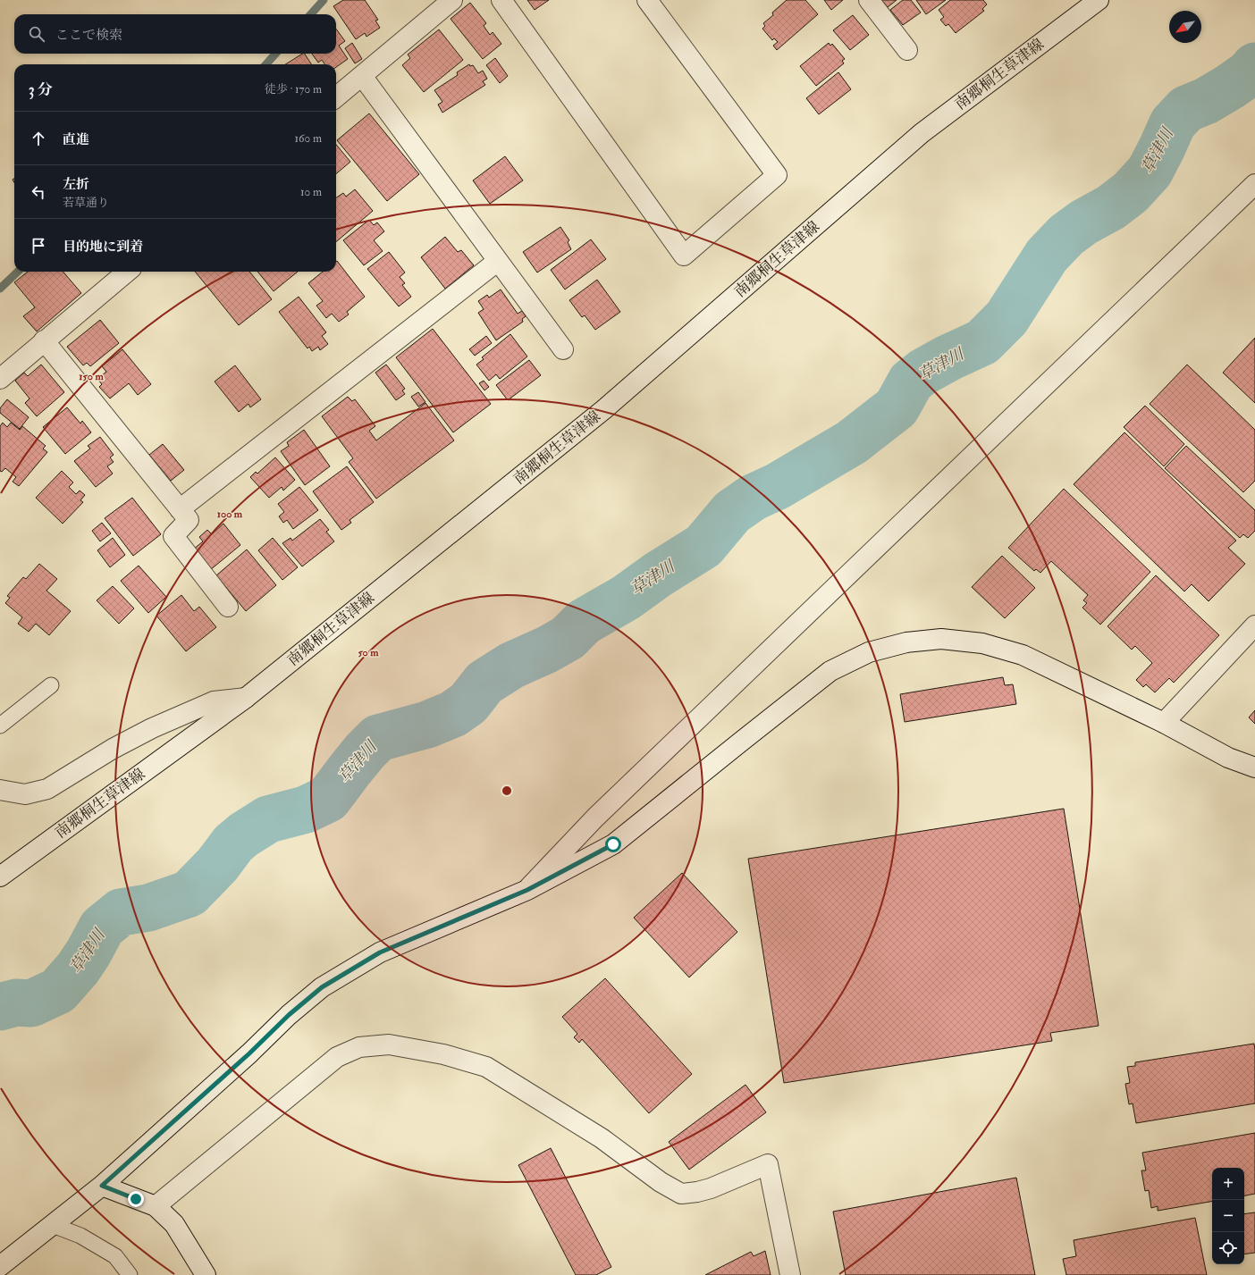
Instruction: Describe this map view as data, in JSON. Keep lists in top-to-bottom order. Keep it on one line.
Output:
{"streets":{"street":["南郷桐生草津線"]},"water":["草津川"],"north":"bottom left","page":{"search":"ここで検索","heading":["3 分","徒歩 · 170 m"],"list":[["直進","160 m"],["左折","若草通り","10 m"],"目的地に到着"],"map_buttons":["+","−"]},"rings":["150 m","100 m","50 m"]}
